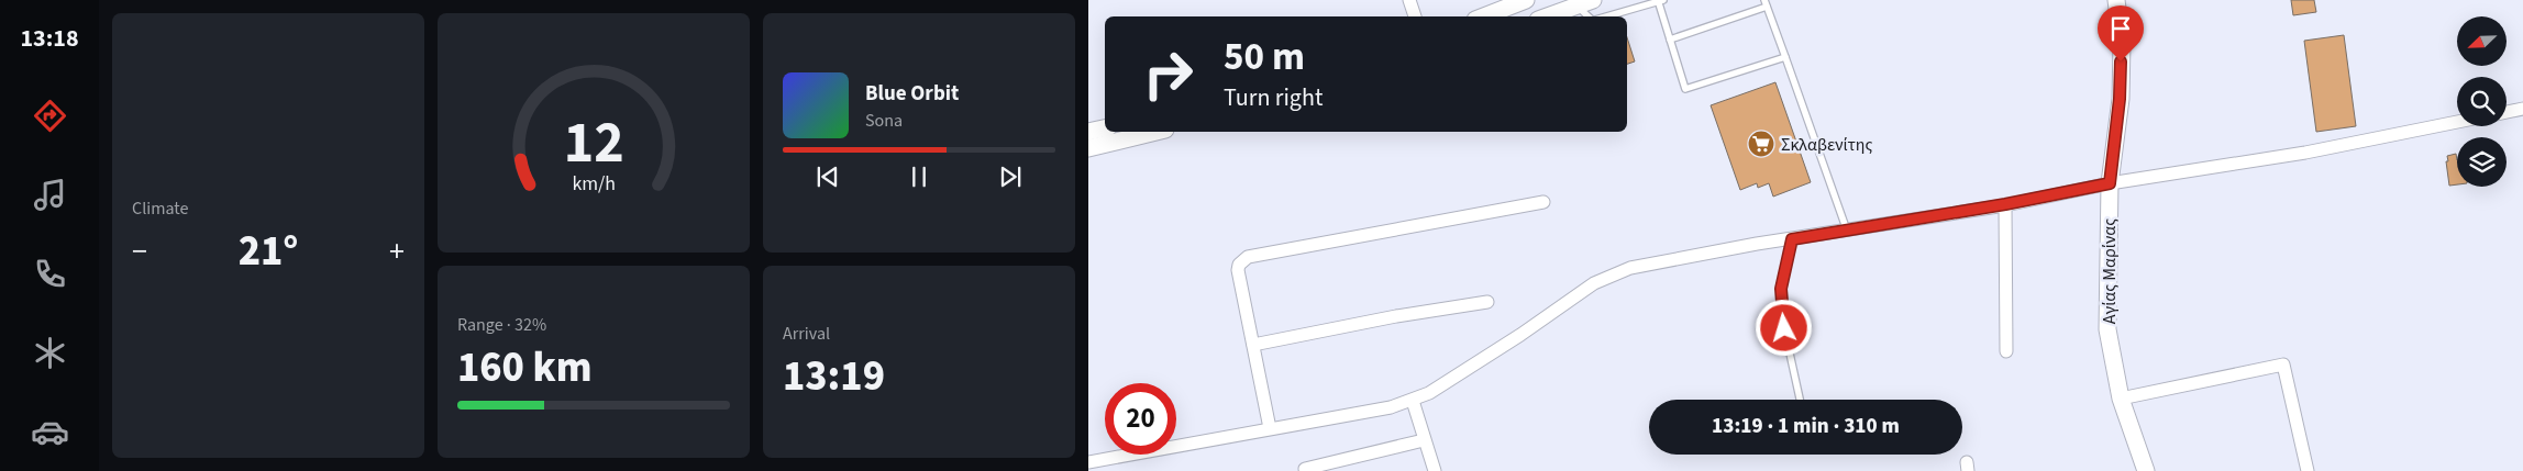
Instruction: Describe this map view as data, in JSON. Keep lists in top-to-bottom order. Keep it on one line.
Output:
{"streets":{"main road":["Αγίας Μαρίνας"]},"places":{"supermarket":["Σκλαβενίτης"]},"north":"bottom left","page":{"tabs":"13:18","tile":["Climate",["Range · 32%","160 km"],["Arrival","13:19"]],"turn":["50 m","Turn right"],"song":["Blue Orbit","Sona"],"heat":["−","21°","+"],"limit":"20","trip":"13:19 · 1 min · 310 m","gauge":["12","km/h"]}}
